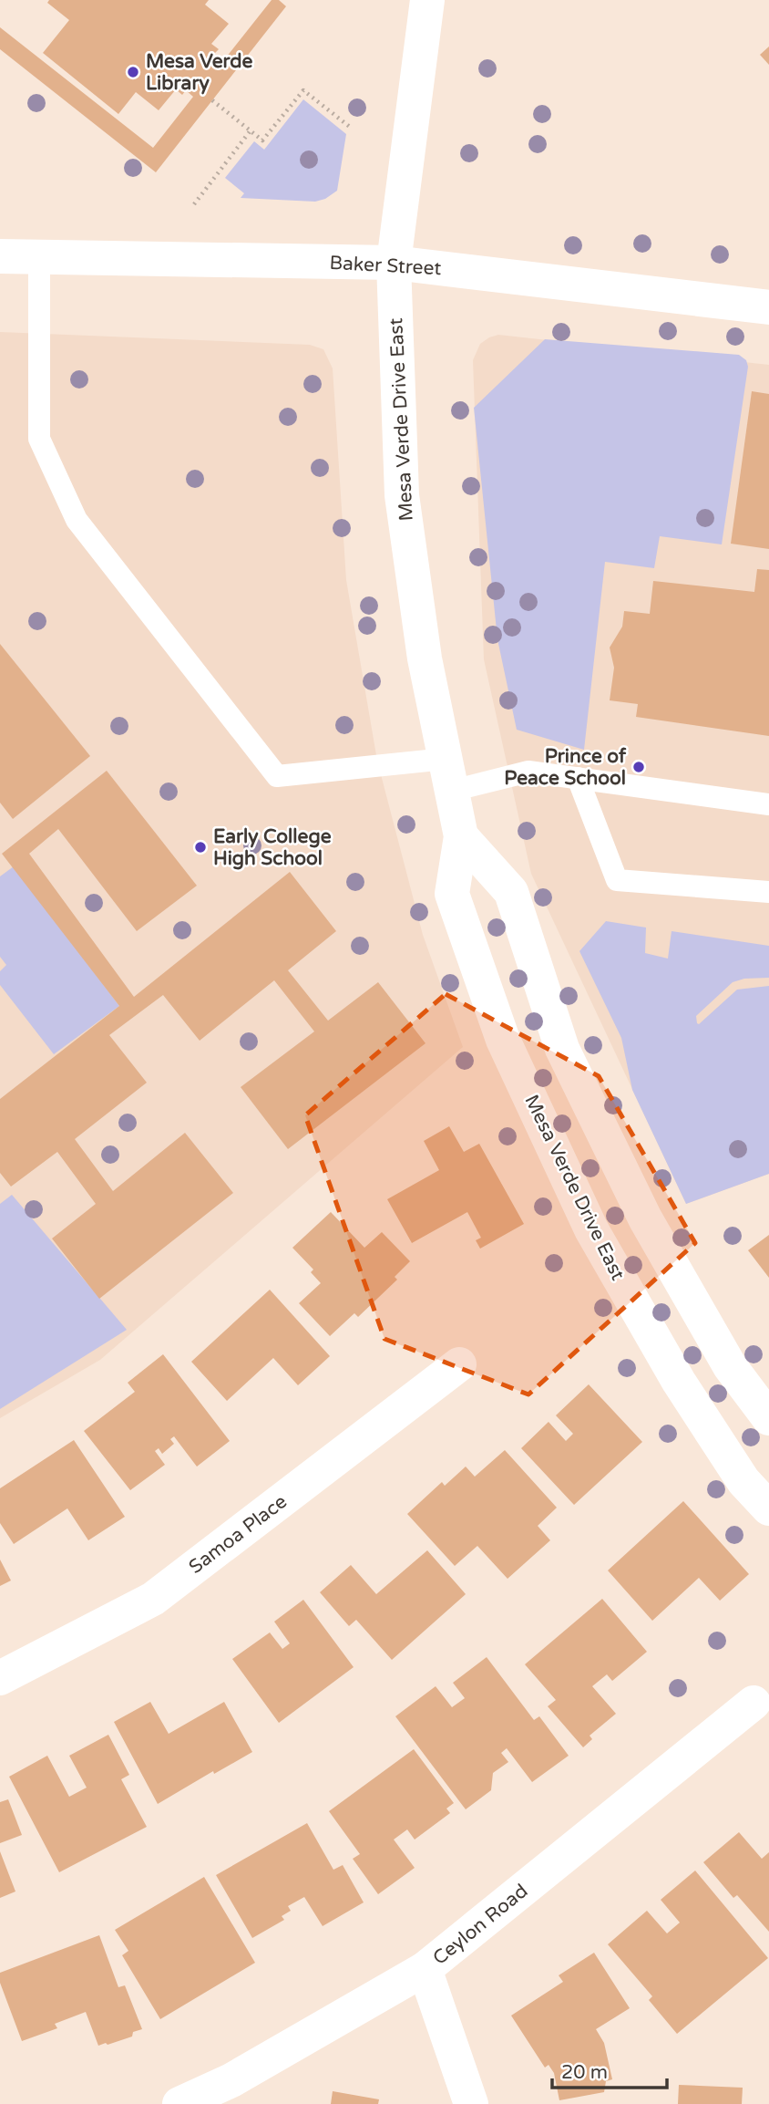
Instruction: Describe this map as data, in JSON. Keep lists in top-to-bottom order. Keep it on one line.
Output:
{"streets":{"street":["Baker Street","Mesa Verde Drive East","Samoa Place","Ceylon Road"]},"crossings":[["Baker Street","Mesa Verde Drive East"]],"places":["Mesa Verde Library","Prince of Peace School","Early College High School"],"scale_bar":"20 m"}
